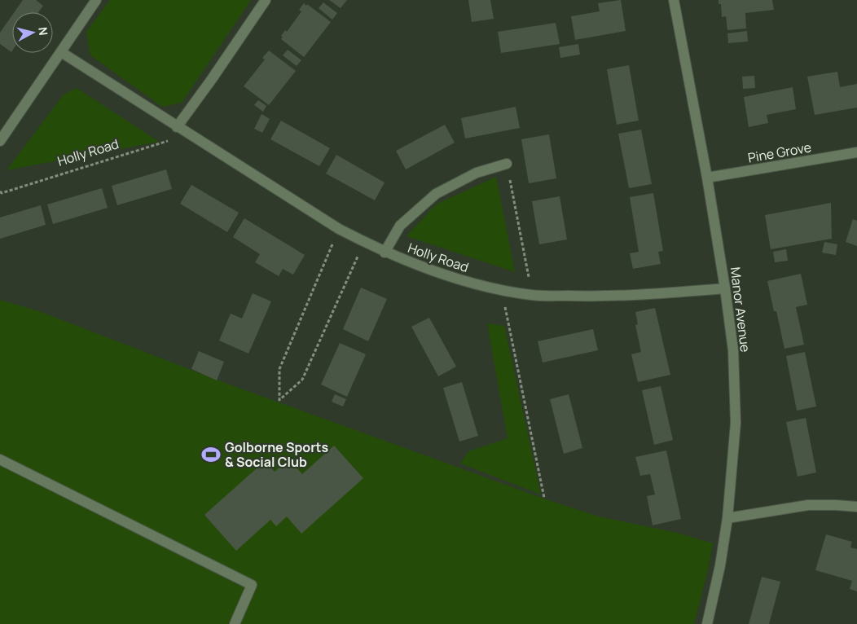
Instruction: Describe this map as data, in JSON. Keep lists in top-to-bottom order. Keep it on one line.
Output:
{"streets":{"street":["Holly Road","Pine Grove","Manor Avenue"]},"crossings":[["Holly Road","Manor Avenue"],["Pine Grove","Manor Avenue"]],"places":{"sports":["Golborne Sports & Social Club"]},"north":"right"}
